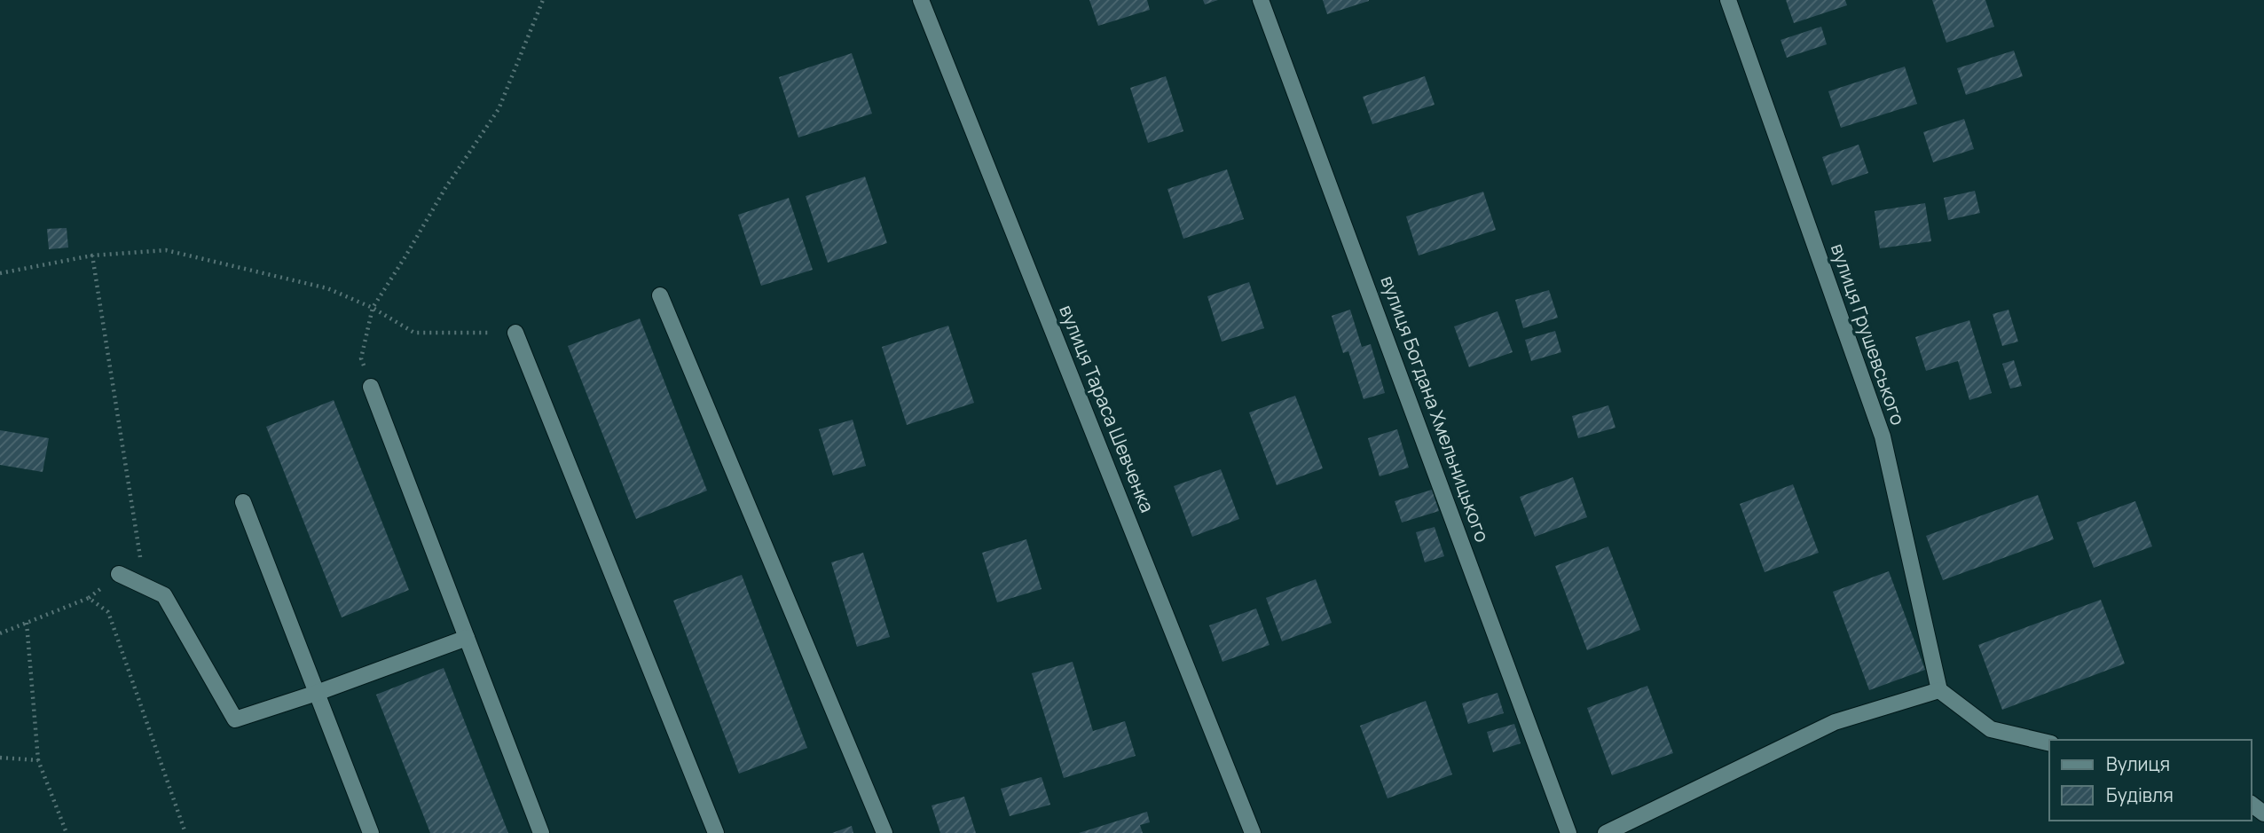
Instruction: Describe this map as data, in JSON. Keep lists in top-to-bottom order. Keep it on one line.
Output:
{"streets":{"street":["вулиця Грушевського","вулиця Тараса Шевченка","вулиця Богдана Хмельницького"]},"legend":["Вулиця","Будівля"]}
